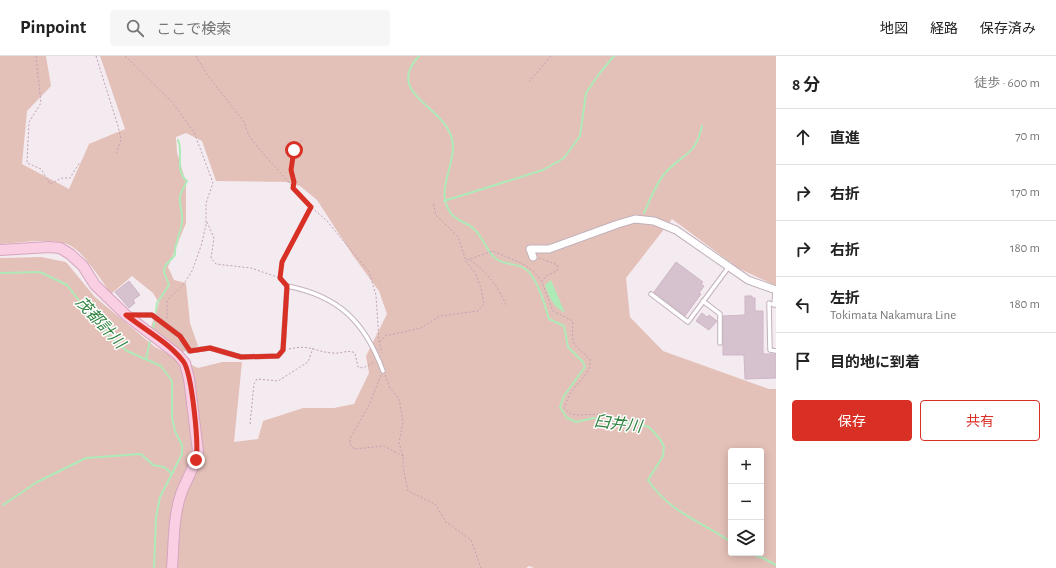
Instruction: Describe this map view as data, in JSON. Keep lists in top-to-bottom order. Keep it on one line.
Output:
{"water":["茂都計川","臼井川"],"page":{"header":"Pinpoint","search":"ここで検索","nav":["地図","経路","保存済み"],"heading":["8 分","徒歩 · 600 m"],"list":[["直進","70 m"],["右折","170 m"],["右折","180 m"],["左折","Tokimata Nakamura Line","180 m"],"目的地に到着"],"buttons":["保存","共有"],"map_buttons":["+","−"]}}
